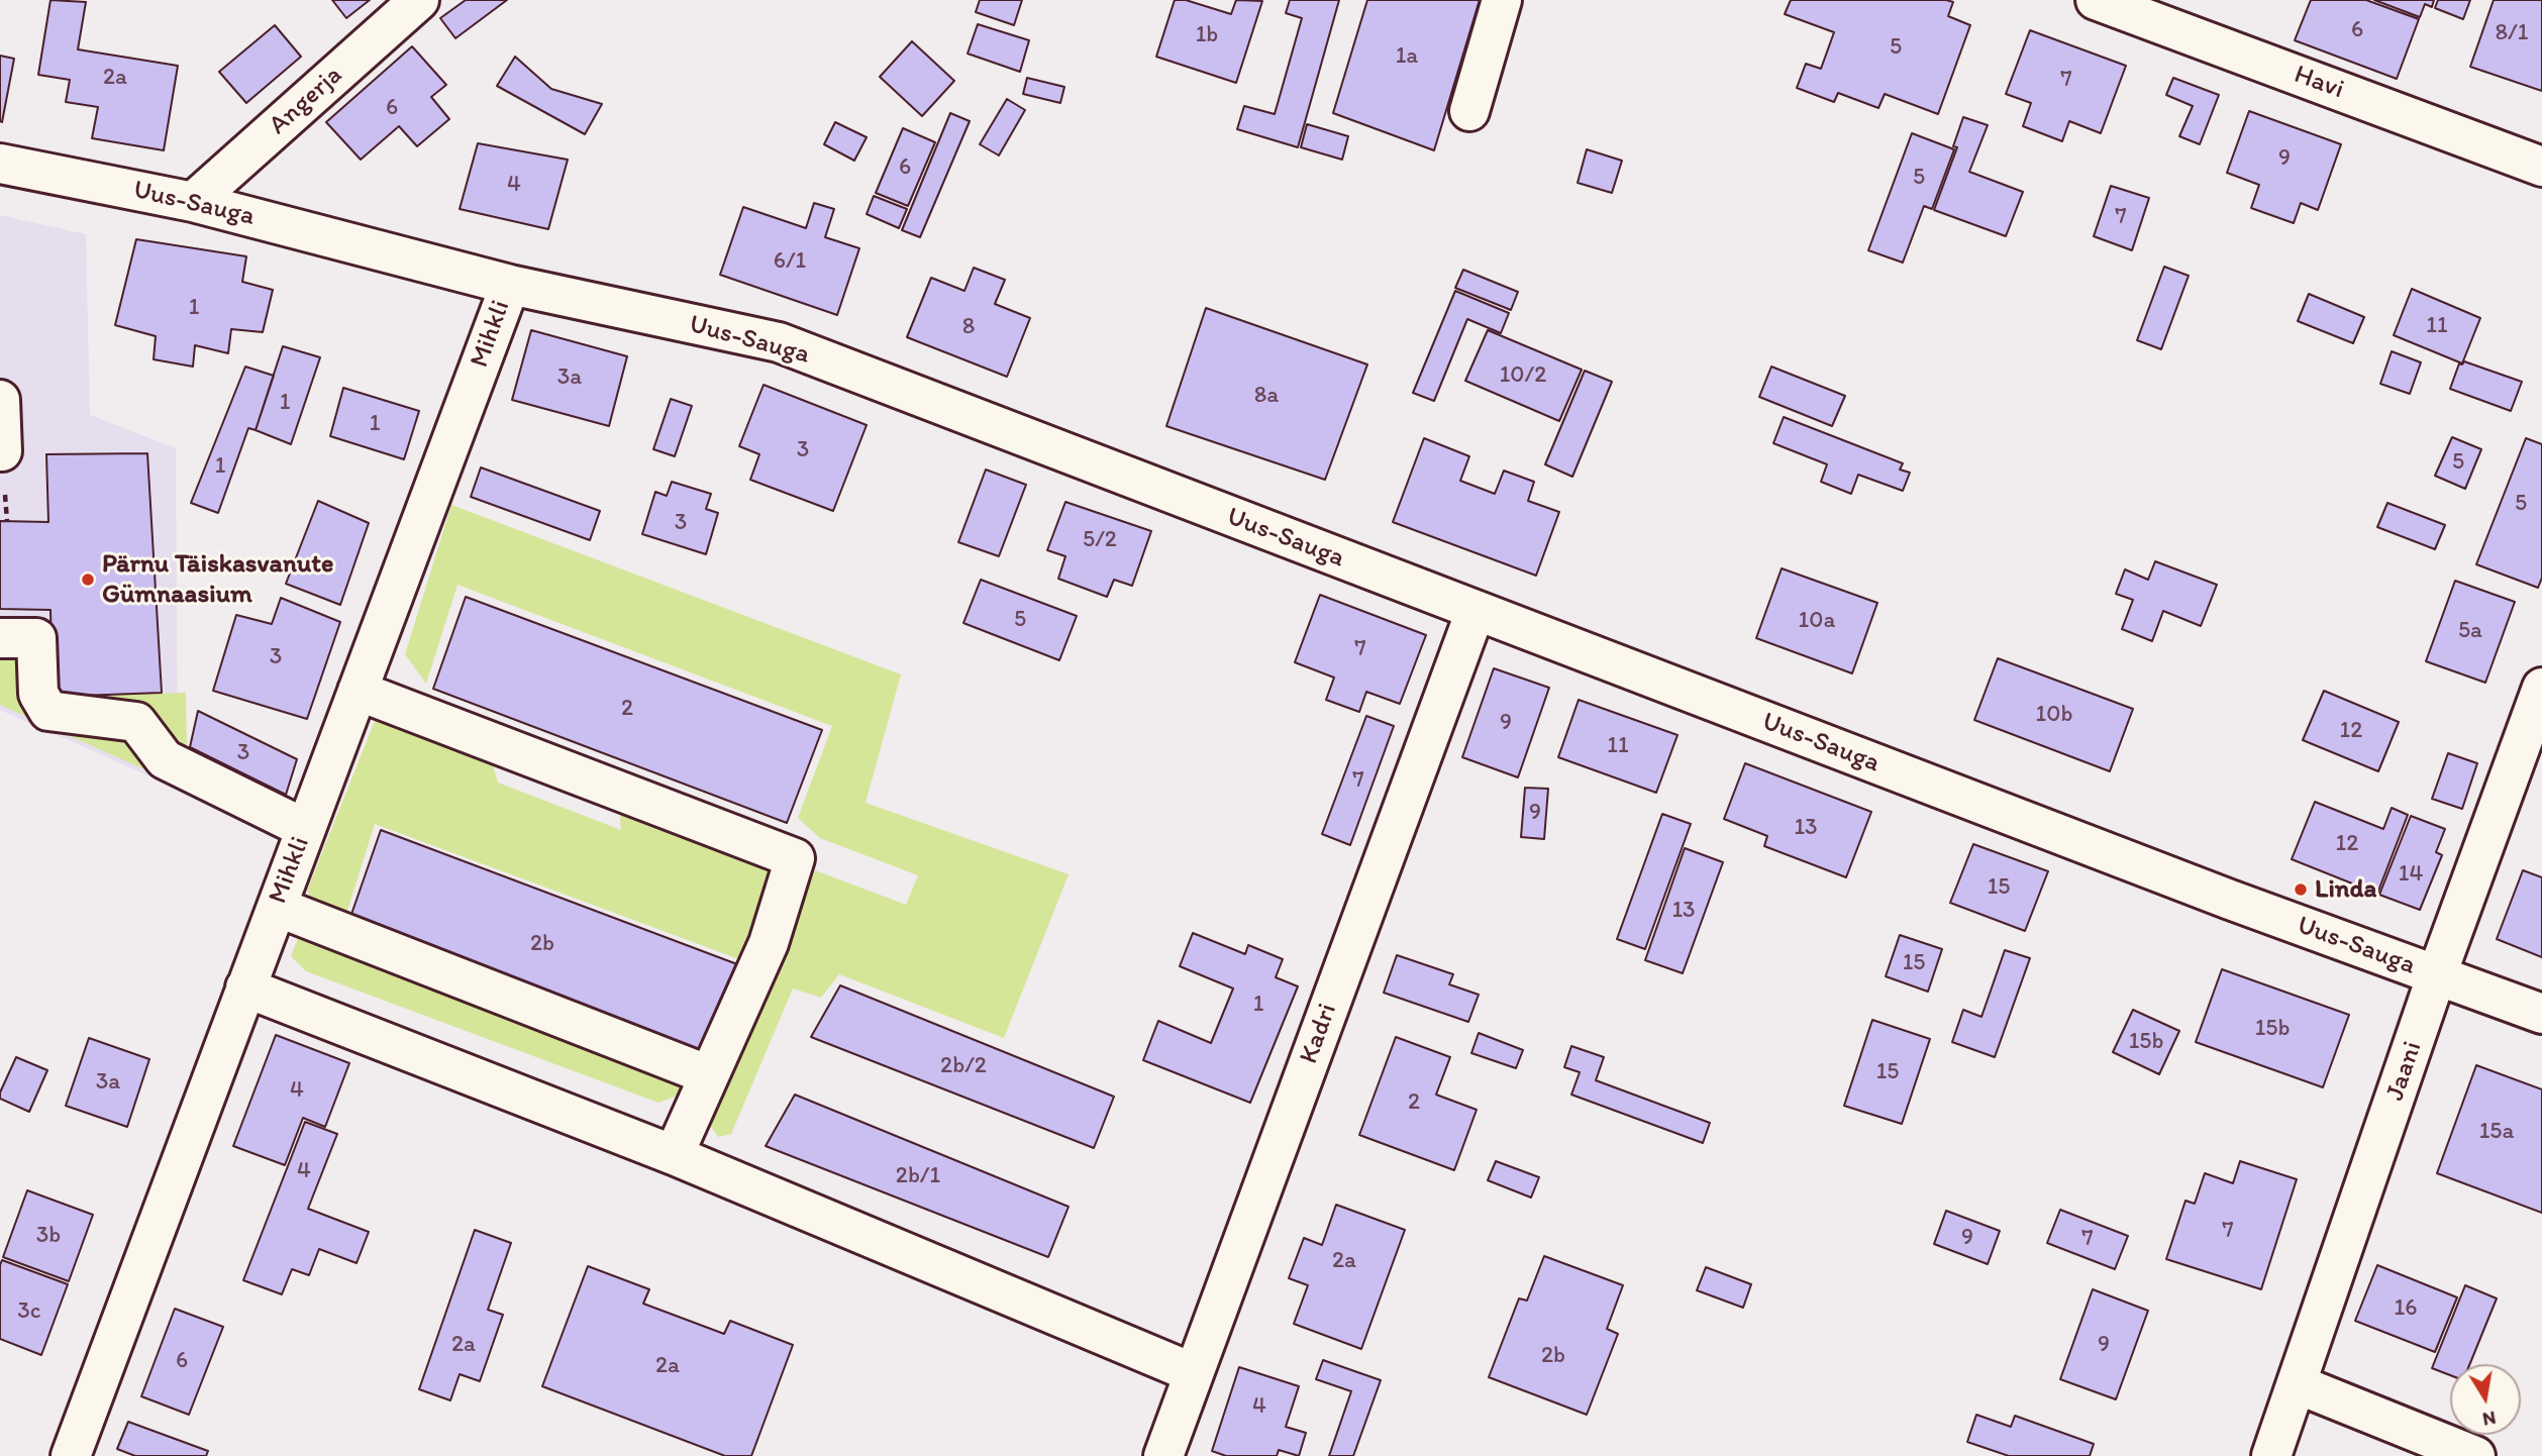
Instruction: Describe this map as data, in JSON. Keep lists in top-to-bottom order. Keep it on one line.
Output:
{"streets":{"street":["Havi","Angerja","Uus-Sauga","Mihkli","Kadri","Jaani"]},"crossings":[["Angerja","Uus-Sauga"],["Uus-Sauga","Mihkli"],["Uus-Sauga","Kadri"],["Uus-Sauga","Jaani"]],"places":["Pärnu Täiskasvanute Gümnaasium","Linda"],"house_numbers":["6","8/1","1b","5","1a","2a","7","6","9","6","5","4","7","6/1","1","11","8","10/2","3a","8a","1","1","3","5","1","5","3","5/2","5","10a","5a","7","3","2","10b","9","12","11","3","7","9","13","12","14","15","13","2b","15","1","15b","15b","2b/2","15","3a","4","2","15a","4","2b/1","7","3b","9","7","2a","16","3c","2a","9","2b","6","2a","4"],"north":"bottom"}
